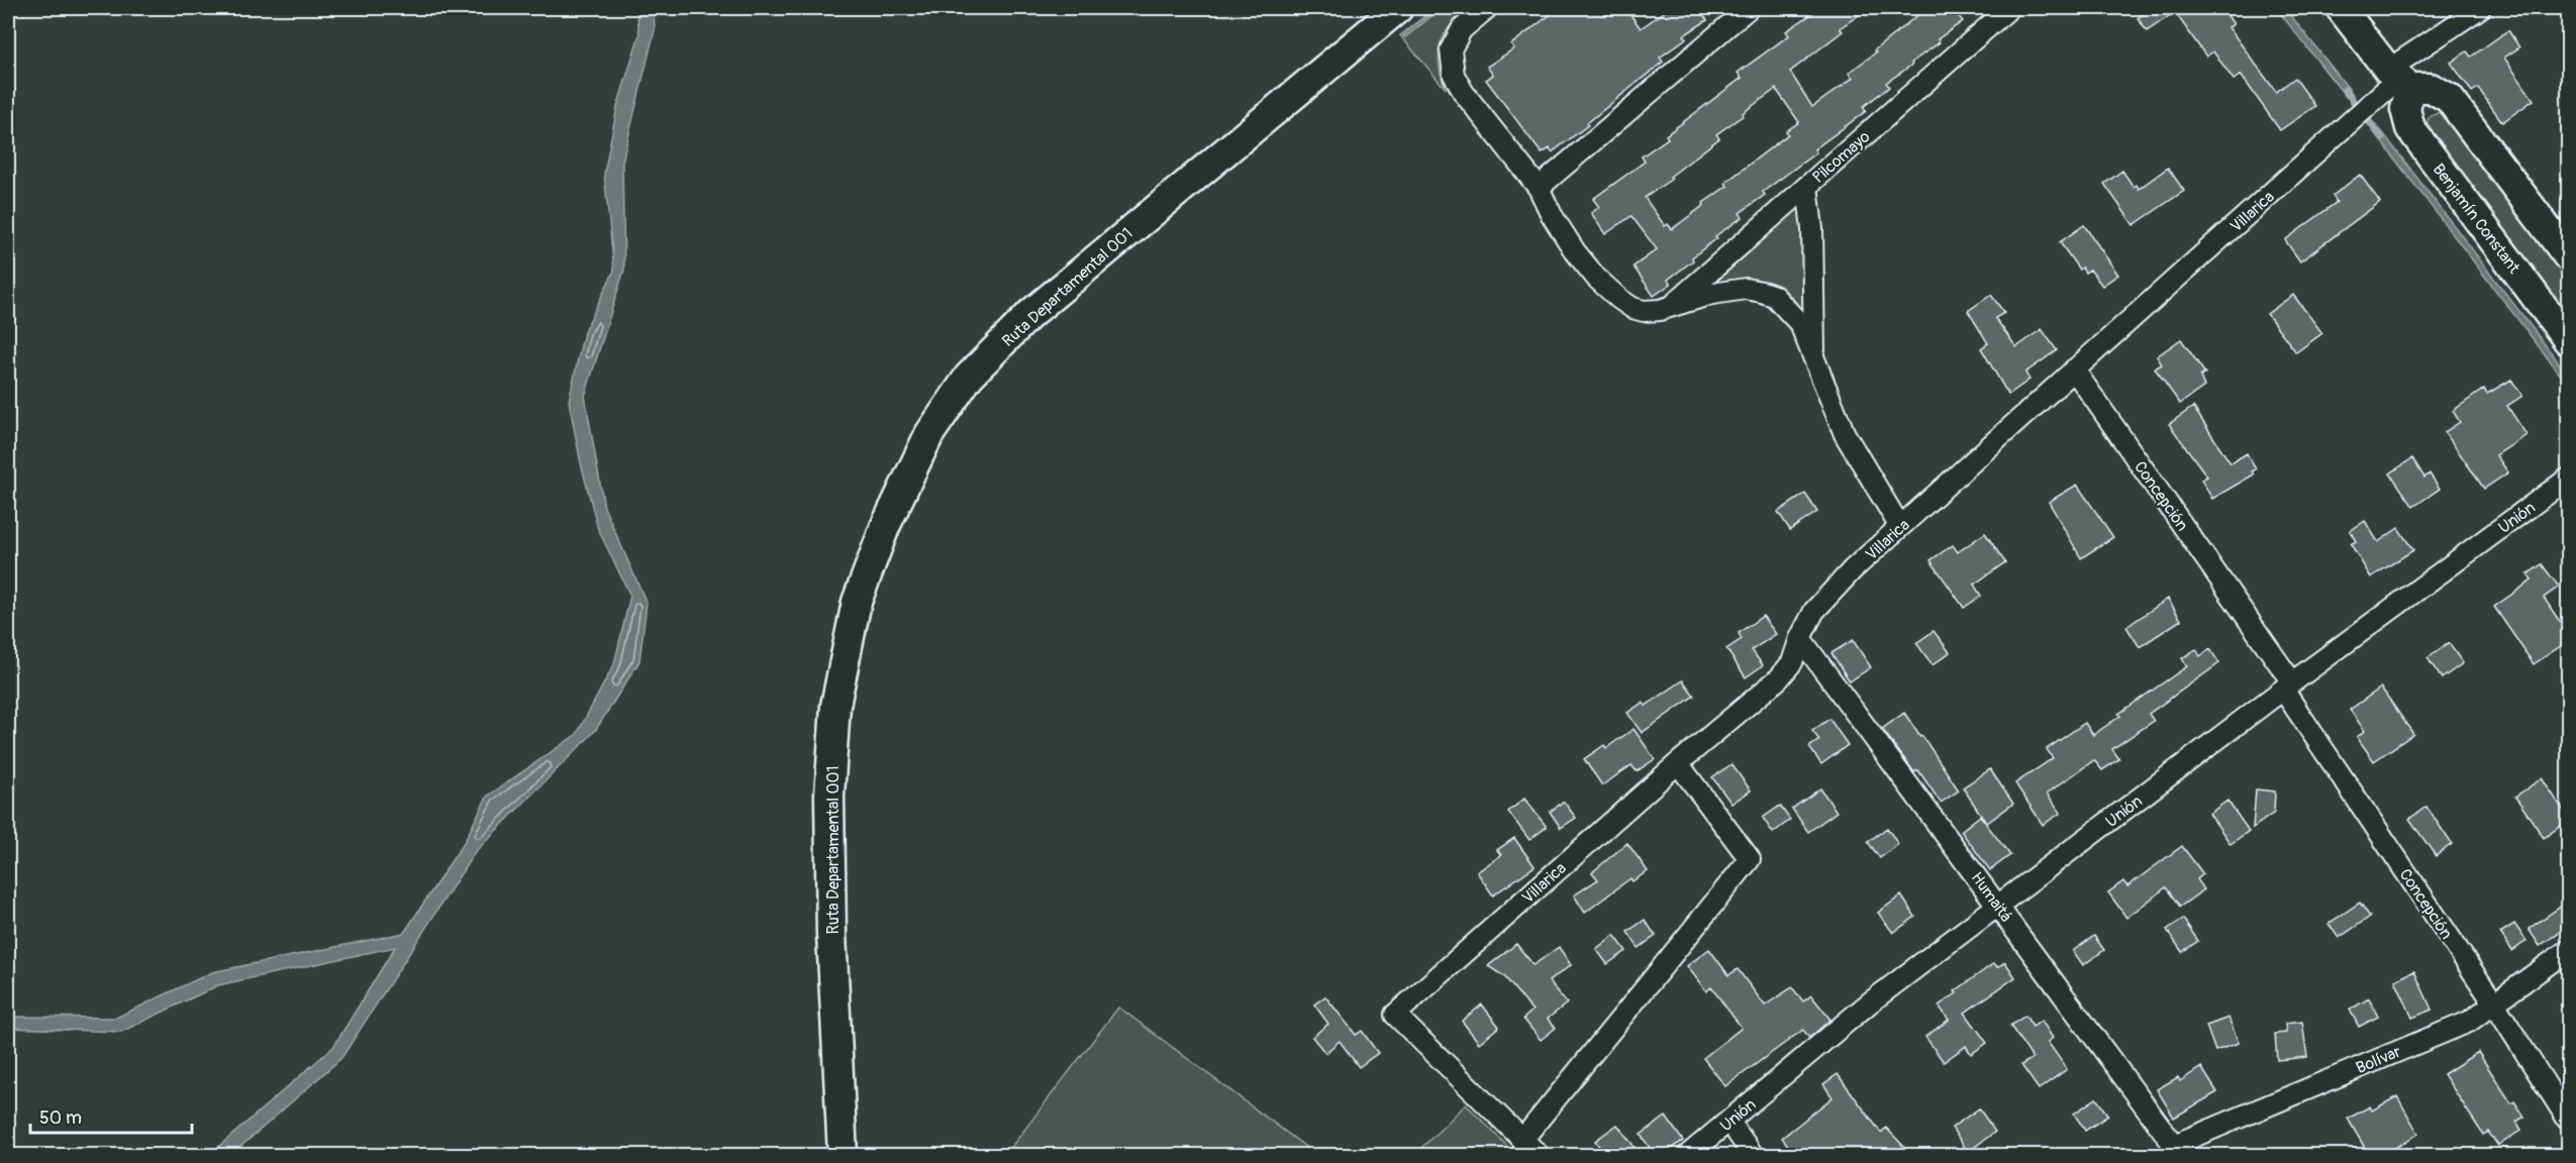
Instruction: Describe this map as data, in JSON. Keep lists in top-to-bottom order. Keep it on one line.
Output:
{"streets":{"street":["Pilcomayo","Villarica","Benjamín Constant","Ruta Departamental 001","Concepción","Unión","Humaitá","Bolívar"]},"crossings":[["Villarica","Benjamín Constant"],["Villarica","Concepción"],["Villarica","Humaitá"],["Concepción","Unión"],["Concepción","Bolívar"],["Unión","Humaitá"],["Humaitá","Bolívar"]],"scale_bar":"50 m"}
